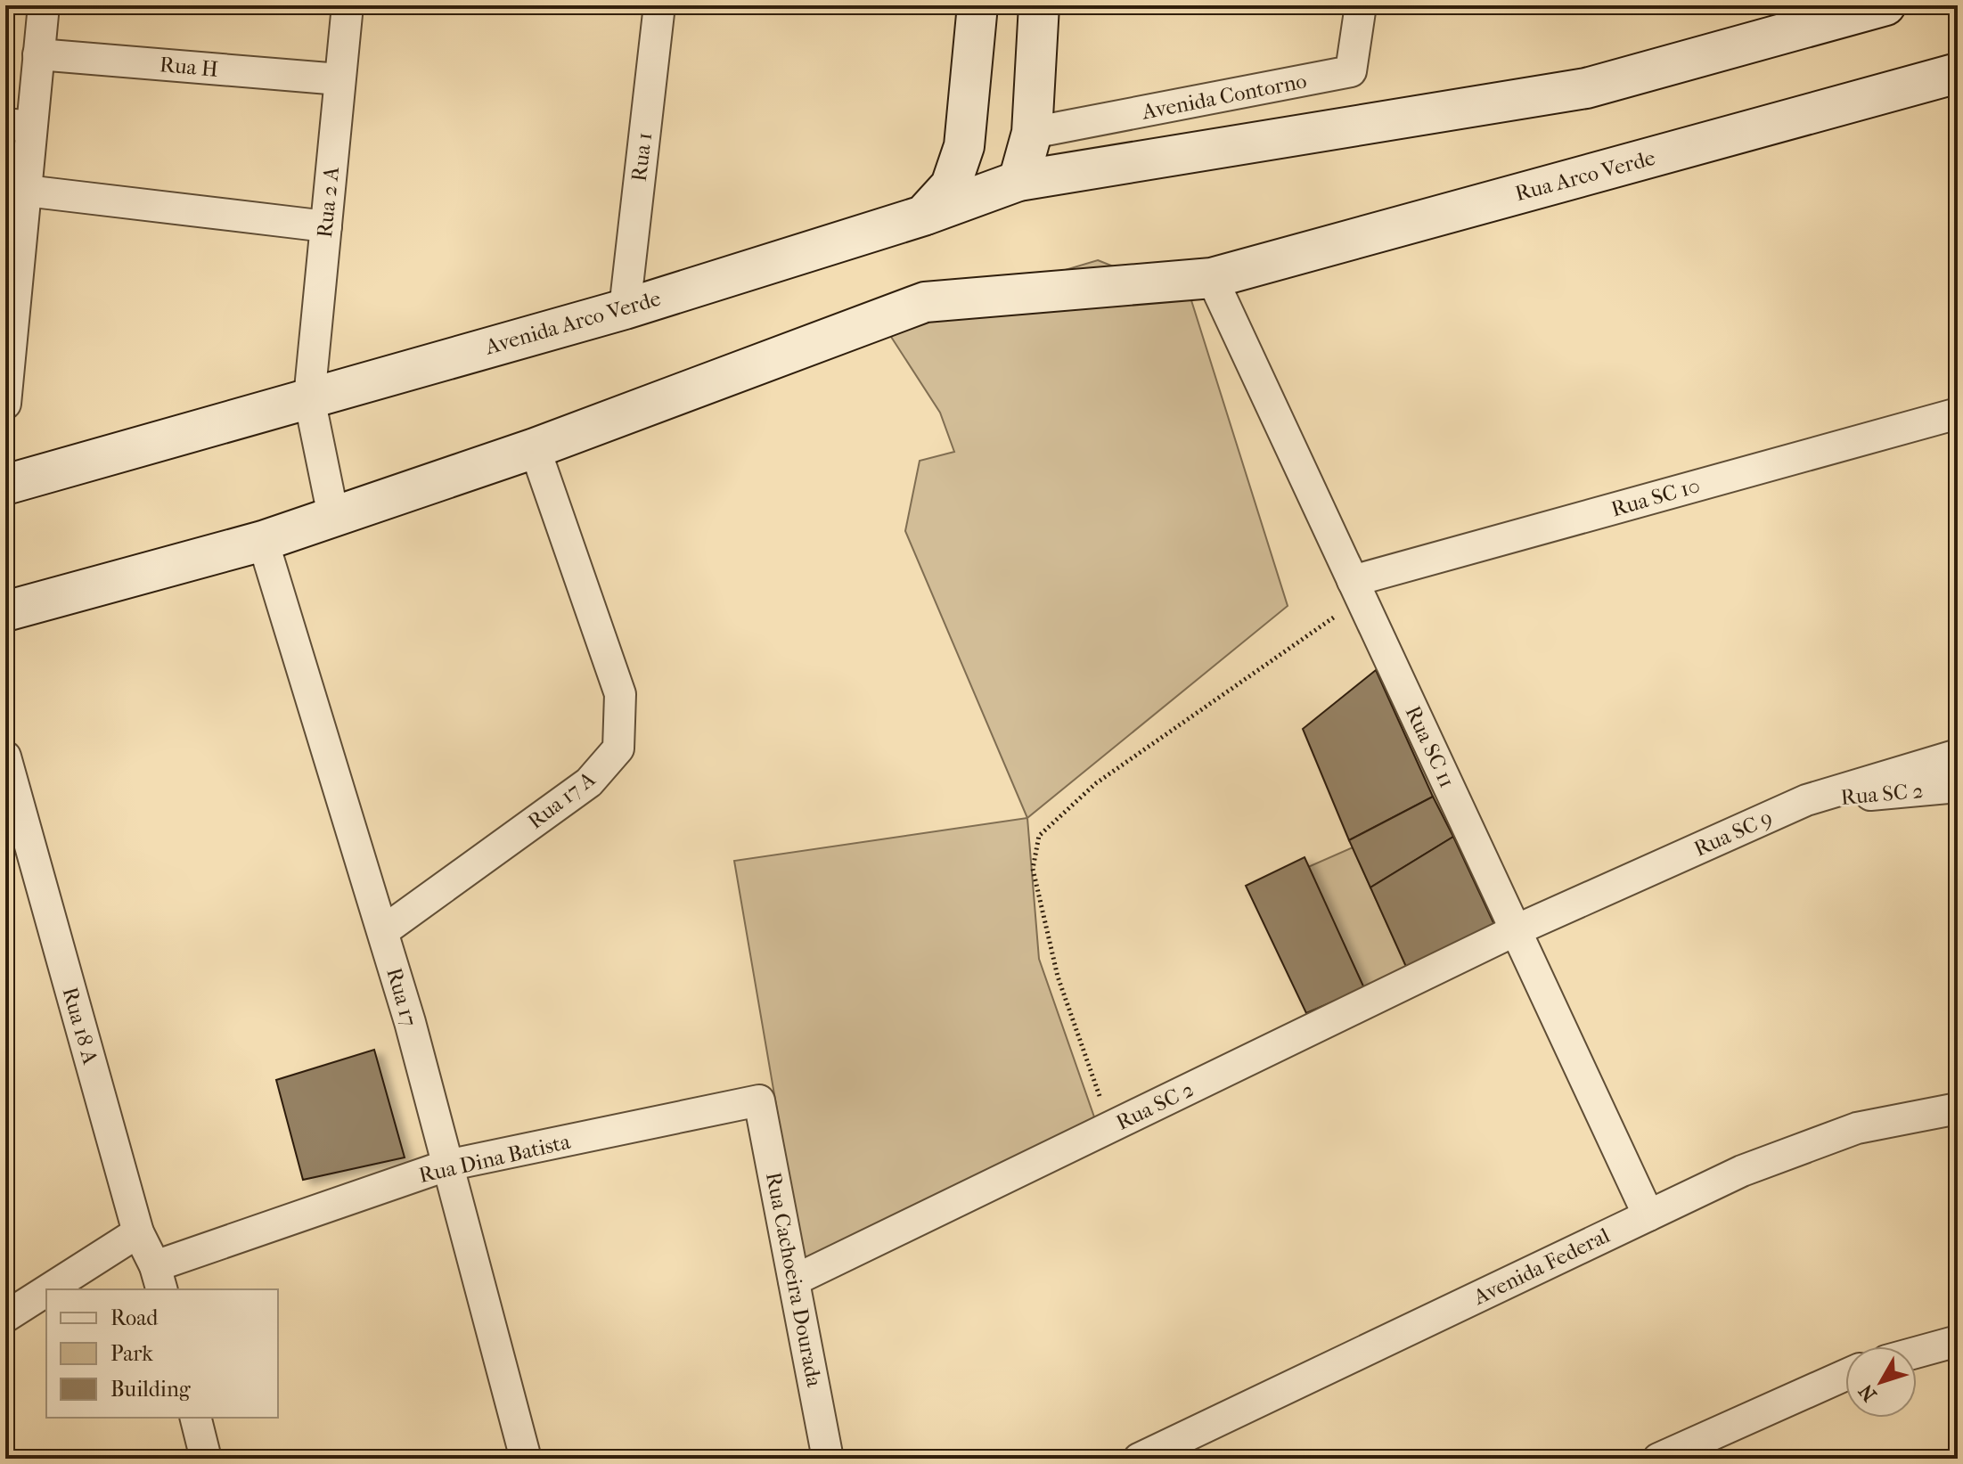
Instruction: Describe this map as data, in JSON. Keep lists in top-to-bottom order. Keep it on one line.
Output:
{"streets":{"street":["Rua H","Avenida Contorno","Rua 1","Rua Arco Verde","Rua 2 A","Avenida Arco Verde","Rua SC 10","Rua SC 11","Rua SC 2","Rua 17 A","Rua SC 9","Rua 17","Rua 18 A","Rua Dina Batista","Avenida Federal","Rua Cachoeira Dourada"]},"crossings":[["Rua H","Rua 2 A"],["Rua 1","Avenida Arco Verde"],["Rua Arco Verde","Rua SC 11"],["Rua Arco Verde","Rua 17 A"],["Rua 2 A","Avenida Arco Verde"],["Rua SC 10","Rua SC 11"],["Rua SC 11","Rua SC 2"],["Rua SC 11","Rua SC 9"],["Rua SC 11","Avenida Federal"],["Rua SC 2","Rua SC 9"],["Rua SC 2","Rua Cachoeira Dourada"],["Rua 17 A","Rua 17"],["Rua 17","Rua Dina Batista"],["Rua 18 A","Rua Dina Batista"],["Rua Dina Batista","Rua Cachoeira Dourada"]],"legend":["Road","Park","Building"],"north":"bottom left"}
